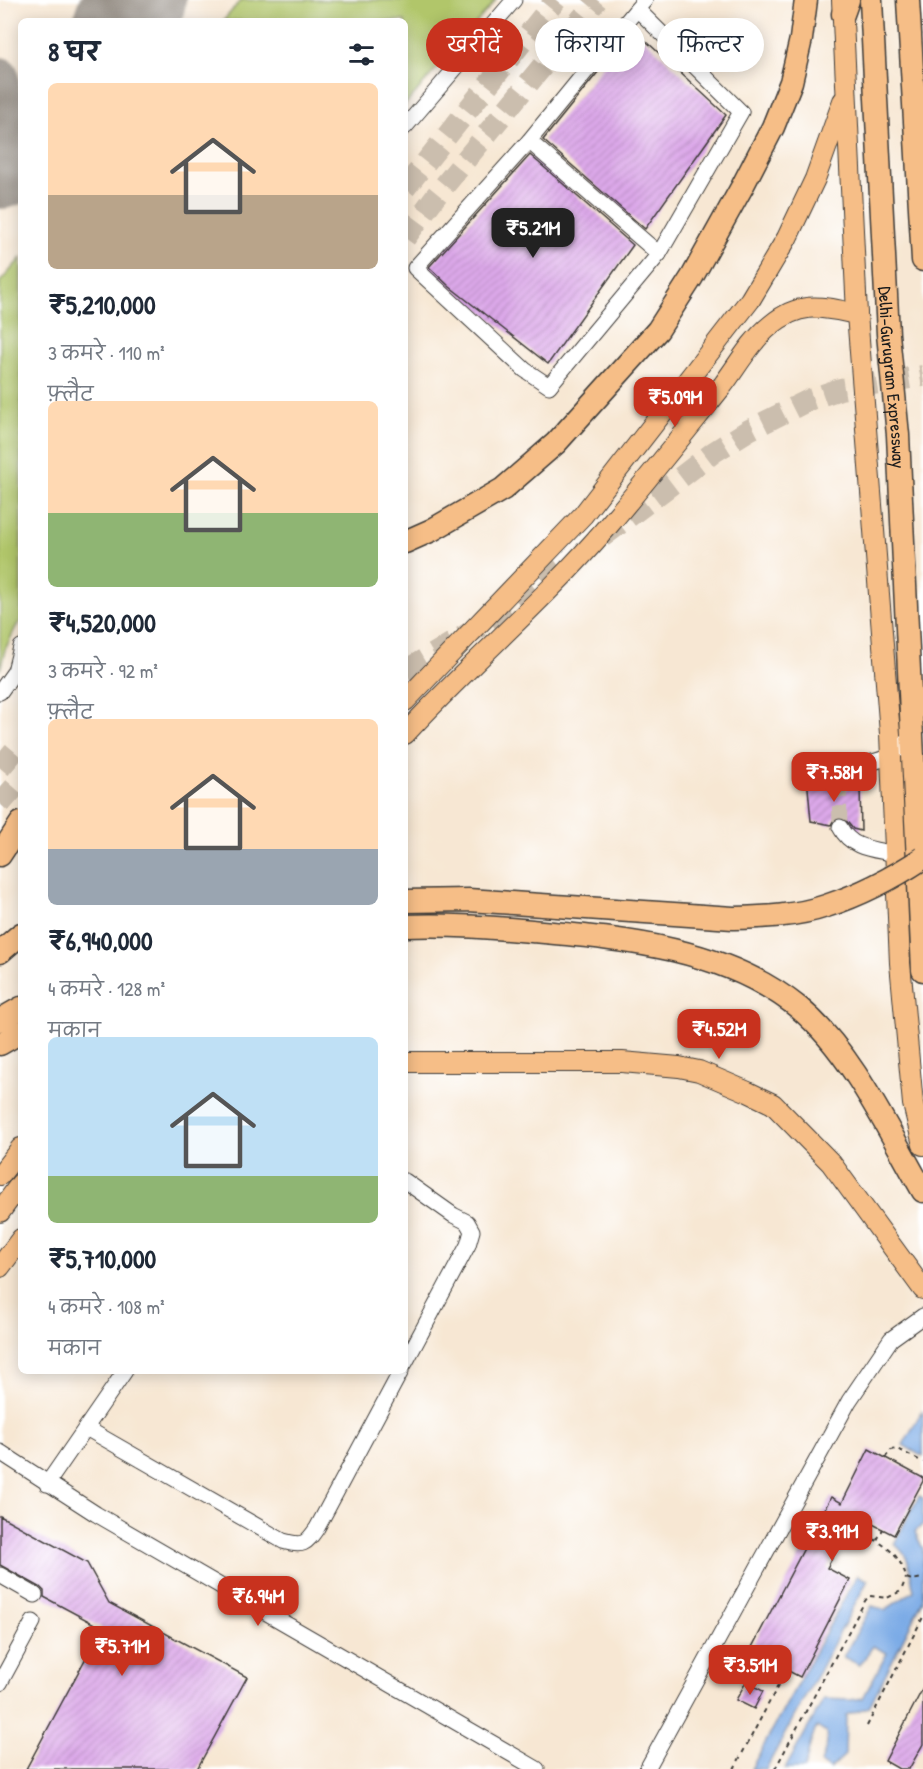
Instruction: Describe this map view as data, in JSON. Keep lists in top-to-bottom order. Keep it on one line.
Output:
{"streets":{"highway":["Delhi-Gurugram Expressway"]},"page":{"chip":["खरीदें","किराया","फ़िल्टर"],"heading":"8 घर","list":[{"name":"₹5,210,000","note":"3 कमरे · 110 m² · फ़्लैट"},{"name":"₹4,520,000","note":"3 कमरे · 92 m² · फ़्लैट"},{"name":"₹6,940,000","note":"4 कमरे · 128 m² · मकान"},{"name":"₹5,710,000","note":"4 कमरे · 108 m² · मकान"}],"price":["₹5.21M","₹5.09M","₹7.58M","₹4.52M","₹3.91M","₹6.94M","₹5.71M","₹3.51M"]}}
